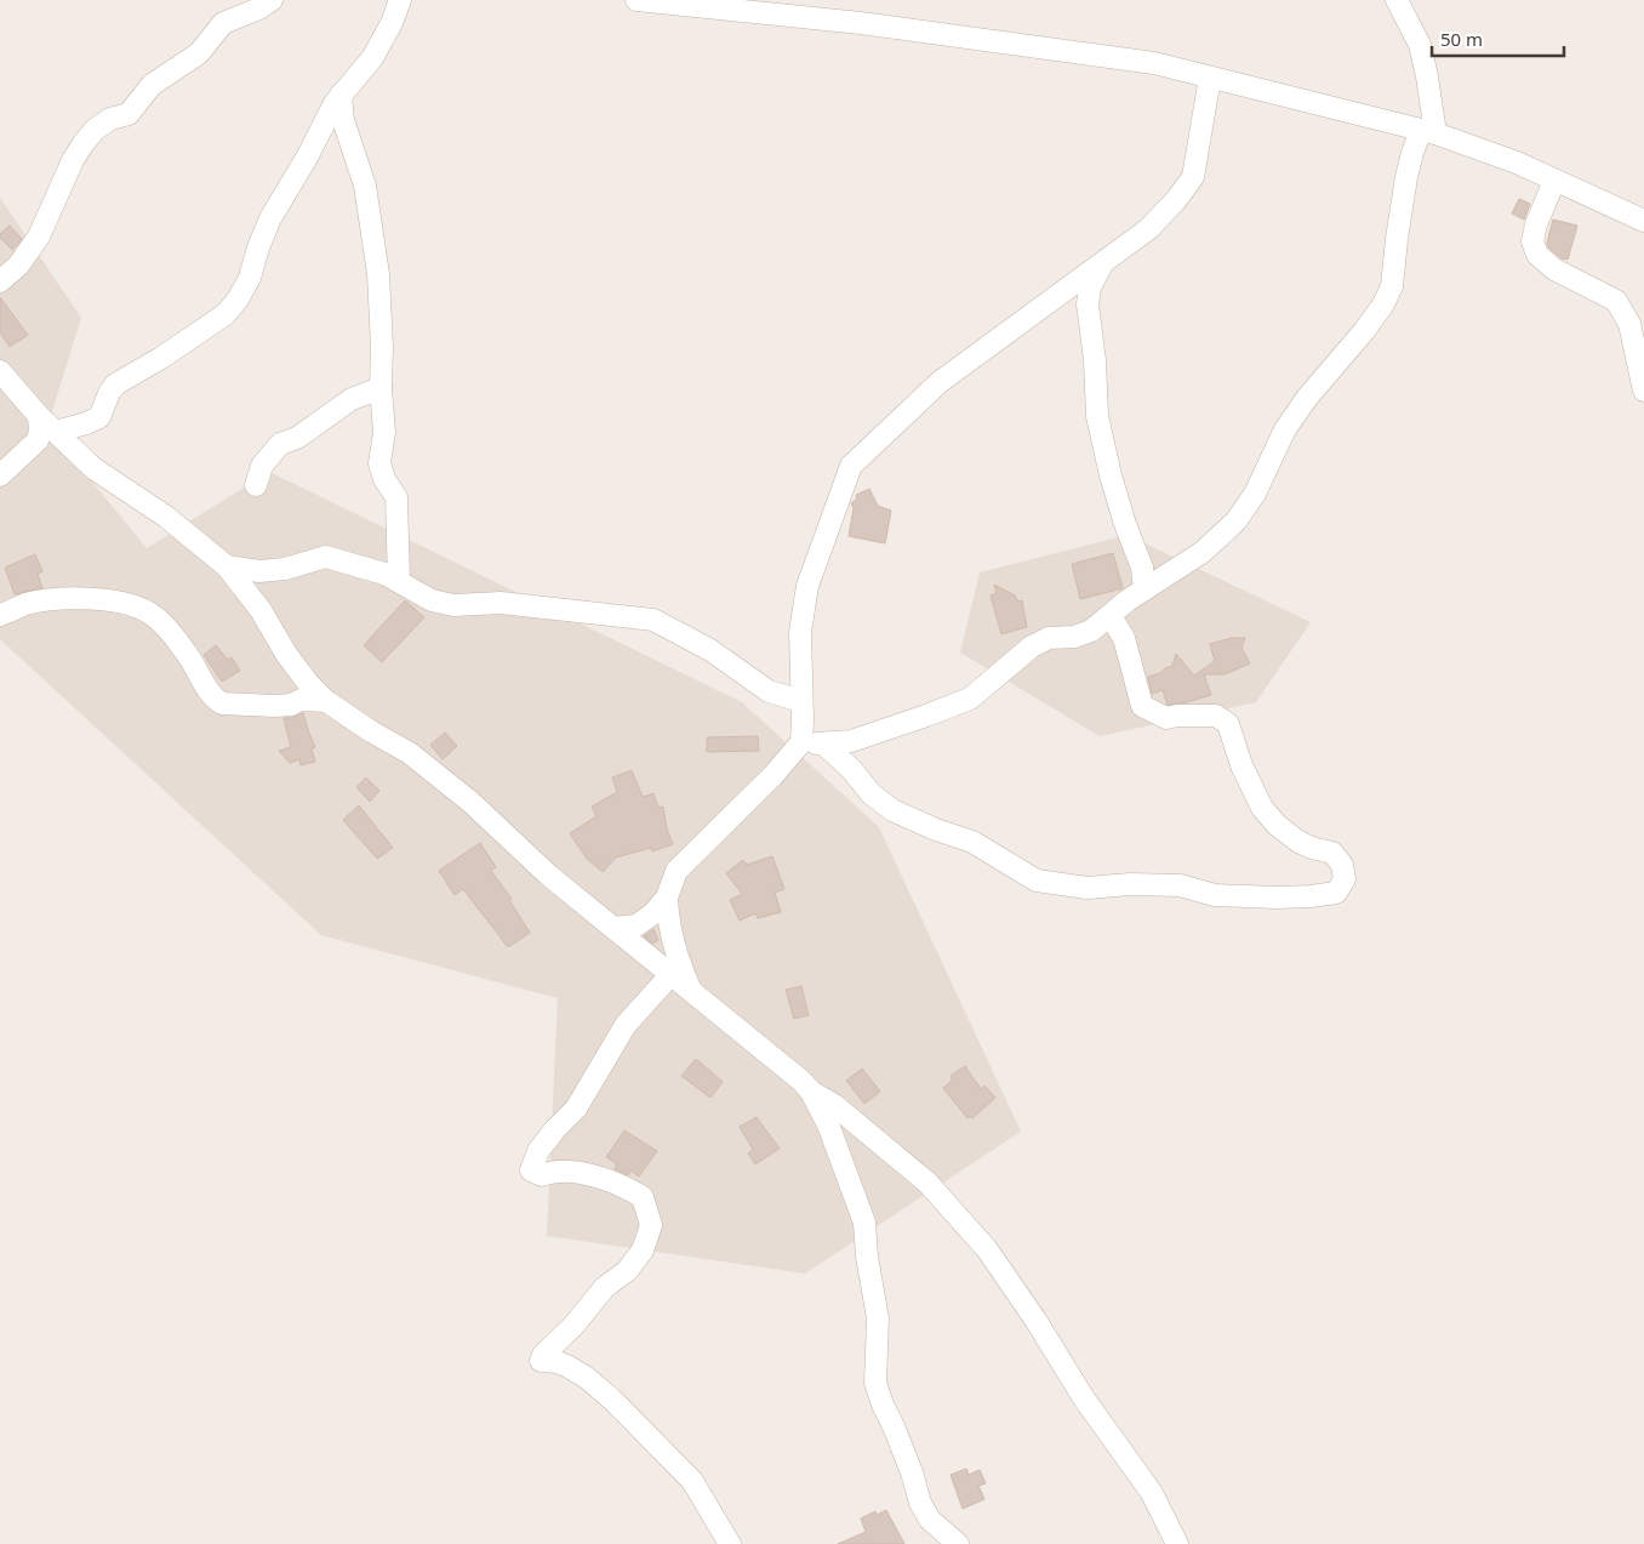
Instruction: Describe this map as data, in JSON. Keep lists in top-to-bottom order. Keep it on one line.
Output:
{"scale_bar":"50 m"}
